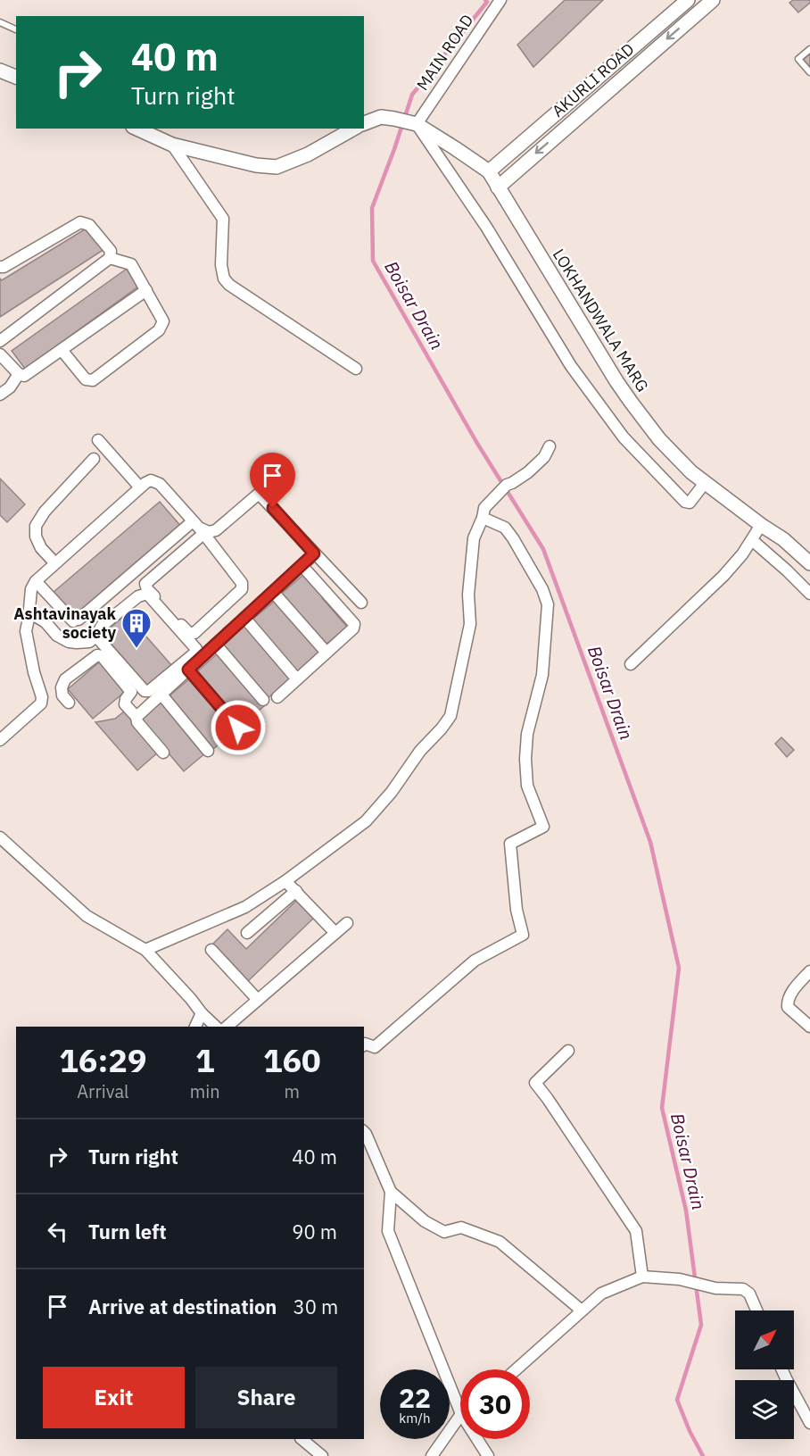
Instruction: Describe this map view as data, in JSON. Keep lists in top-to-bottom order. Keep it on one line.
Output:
{"streets":{"street":["MAIN ROAD","AKURLI ROAD","LOKHANDWALA MARG"]},"crossings":[["MAIN ROAD","LOKHANDWALA MARG"],["AKURLI ROAD","LOKHANDWALA MARG"]],"water":["Boisar Drain"],"places":{"building":["Ashtavinayak society"]},"north":"top right","page":{"turn":["40 m","Turn right"],"eta":["16:29","Arrival","1","min","160","m"],"list":[{"name":"Turn right","value":"40 m"},{"name":"Turn left","value":"90 m"},{"name":"Arrive at destination","value":"30 m"}],"buttons":["Exit","Share"],"speed":"22 km/h","limit":"30"}}
